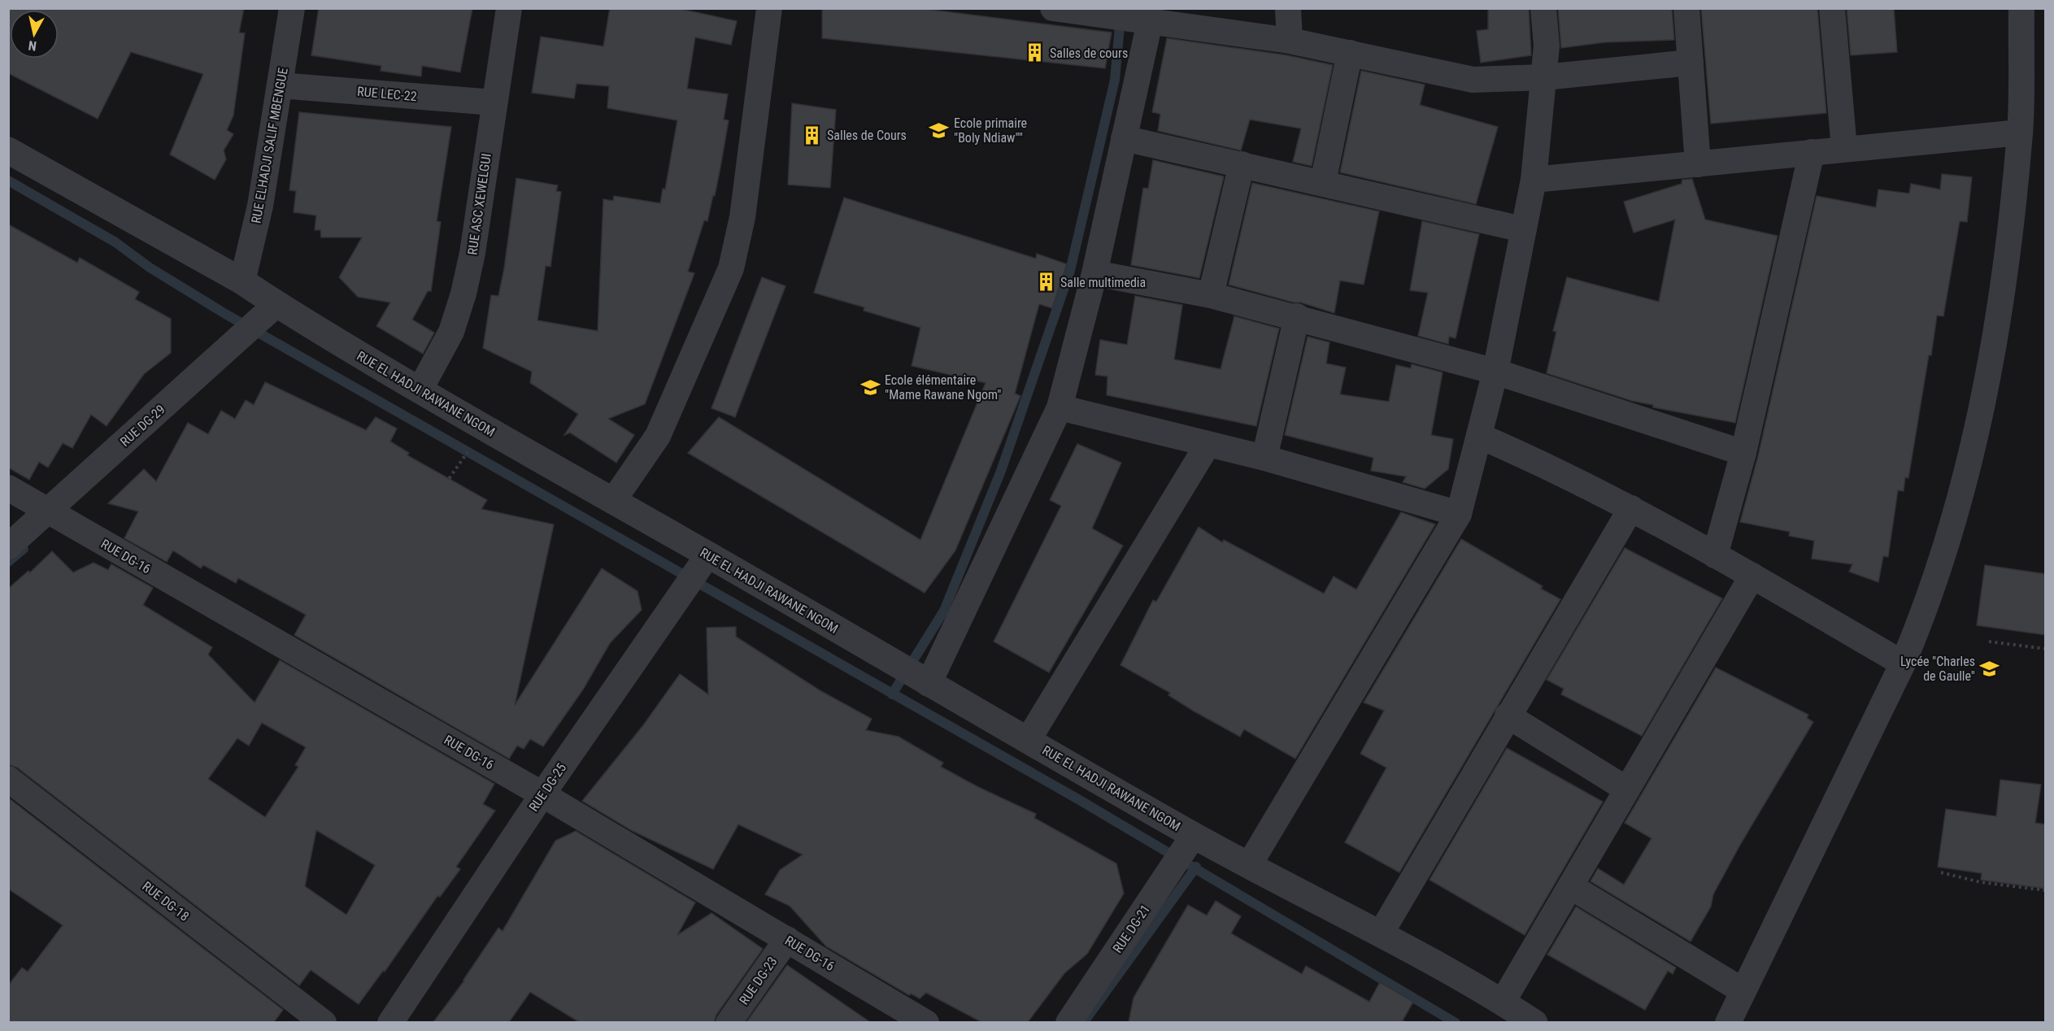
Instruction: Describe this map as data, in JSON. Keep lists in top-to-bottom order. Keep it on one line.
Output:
{"streets":{"street":["RUE LEC-22","RUE ELHADJI SALIF MBENGUE","RUE ASC XEWELGUI","RUE EL HADJI RAWANE NGOM","RUE DG-29","RUE DG-16","RUE DG-25","RUE DG-18","RUE DG-21","RUE DG-23"]},"crossings":[["RUE LEC-22","RUE ELHADJI SALIF MBENGUE"],["RUE LEC-22","RUE ASC XEWELGUI"],["RUE ELHADJI SALIF MBENGUE","RUE EL HADJI RAWANE NGOM"],["RUE ASC XEWELGUI","RUE EL HADJI RAWANE NGOM"],["RUE EL HADJI RAWANE NGOM","RUE DG-29"],["RUE EL HADJI RAWANE NGOM","RUE DG-25"],["RUE EL HADJI RAWANE NGOM","RUE DG-21"],["RUE DG-29","RUE DG-16"],["RUE DG-16","RUE DG-25"],["RUE DG-16","RUE DG-23"]],"places":{"building":["Salles de cours","Salles de Cours","Salle multimedia"],"school or university":["Ecole primaire \"Boly Ndiaw\"\"","Ecole élémentaire \"Mame Rawane Ngom\"","Lycée \"Charles de Gaulle\""]},"north":"bottom"}
